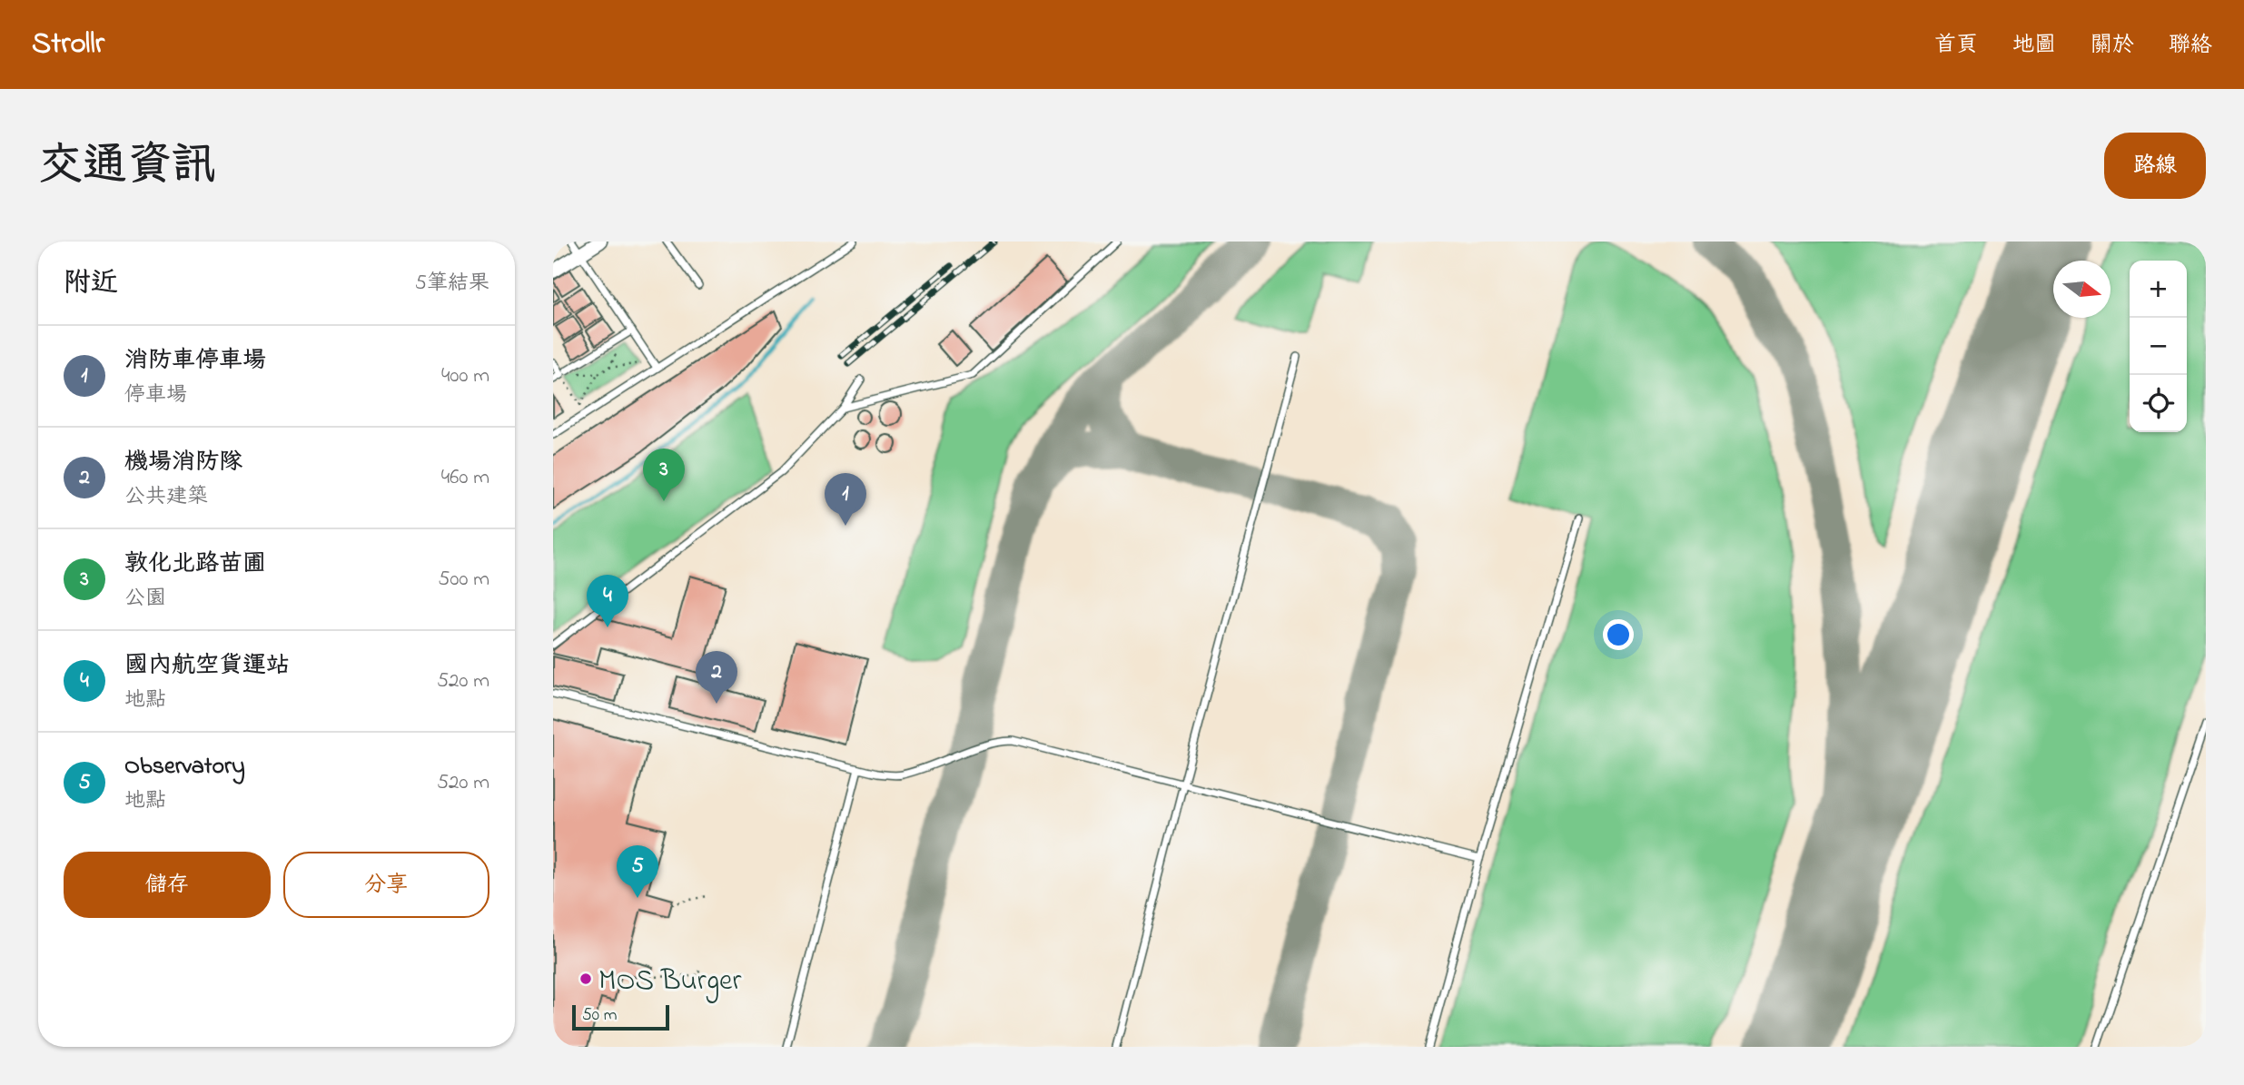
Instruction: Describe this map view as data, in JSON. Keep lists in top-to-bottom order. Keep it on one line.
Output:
{"places":["MOS Burger"],"scale_bar":"50 m","north":"right","page":{"header":"Strollr","nav":["首頁","地圖","關於","聯絡"],"title":"交通資訊","buttons":["路線",["儲存","分享"]],"heading":["附近","5筆結果"],"map_buttons":["+","−"],"list":[{"mark":"1","name":"消防車停車場","note":"停車場","value":"400 m"},{"mark":"2","name":"機場消防隊","note":"公共建築","value":"460 m"},{"mark":"3","name":"敦化北路苗圃","note":"公園","value":"500 m"},{"mark":"4","name":"國內航空貨運站","note":"地點","value":"520 m"},{"mark":"5","name":"Observatory","note":"地點","value":"520 m"}],"pins":["3","1","4","2","5"],"scale":"50 m"}}
